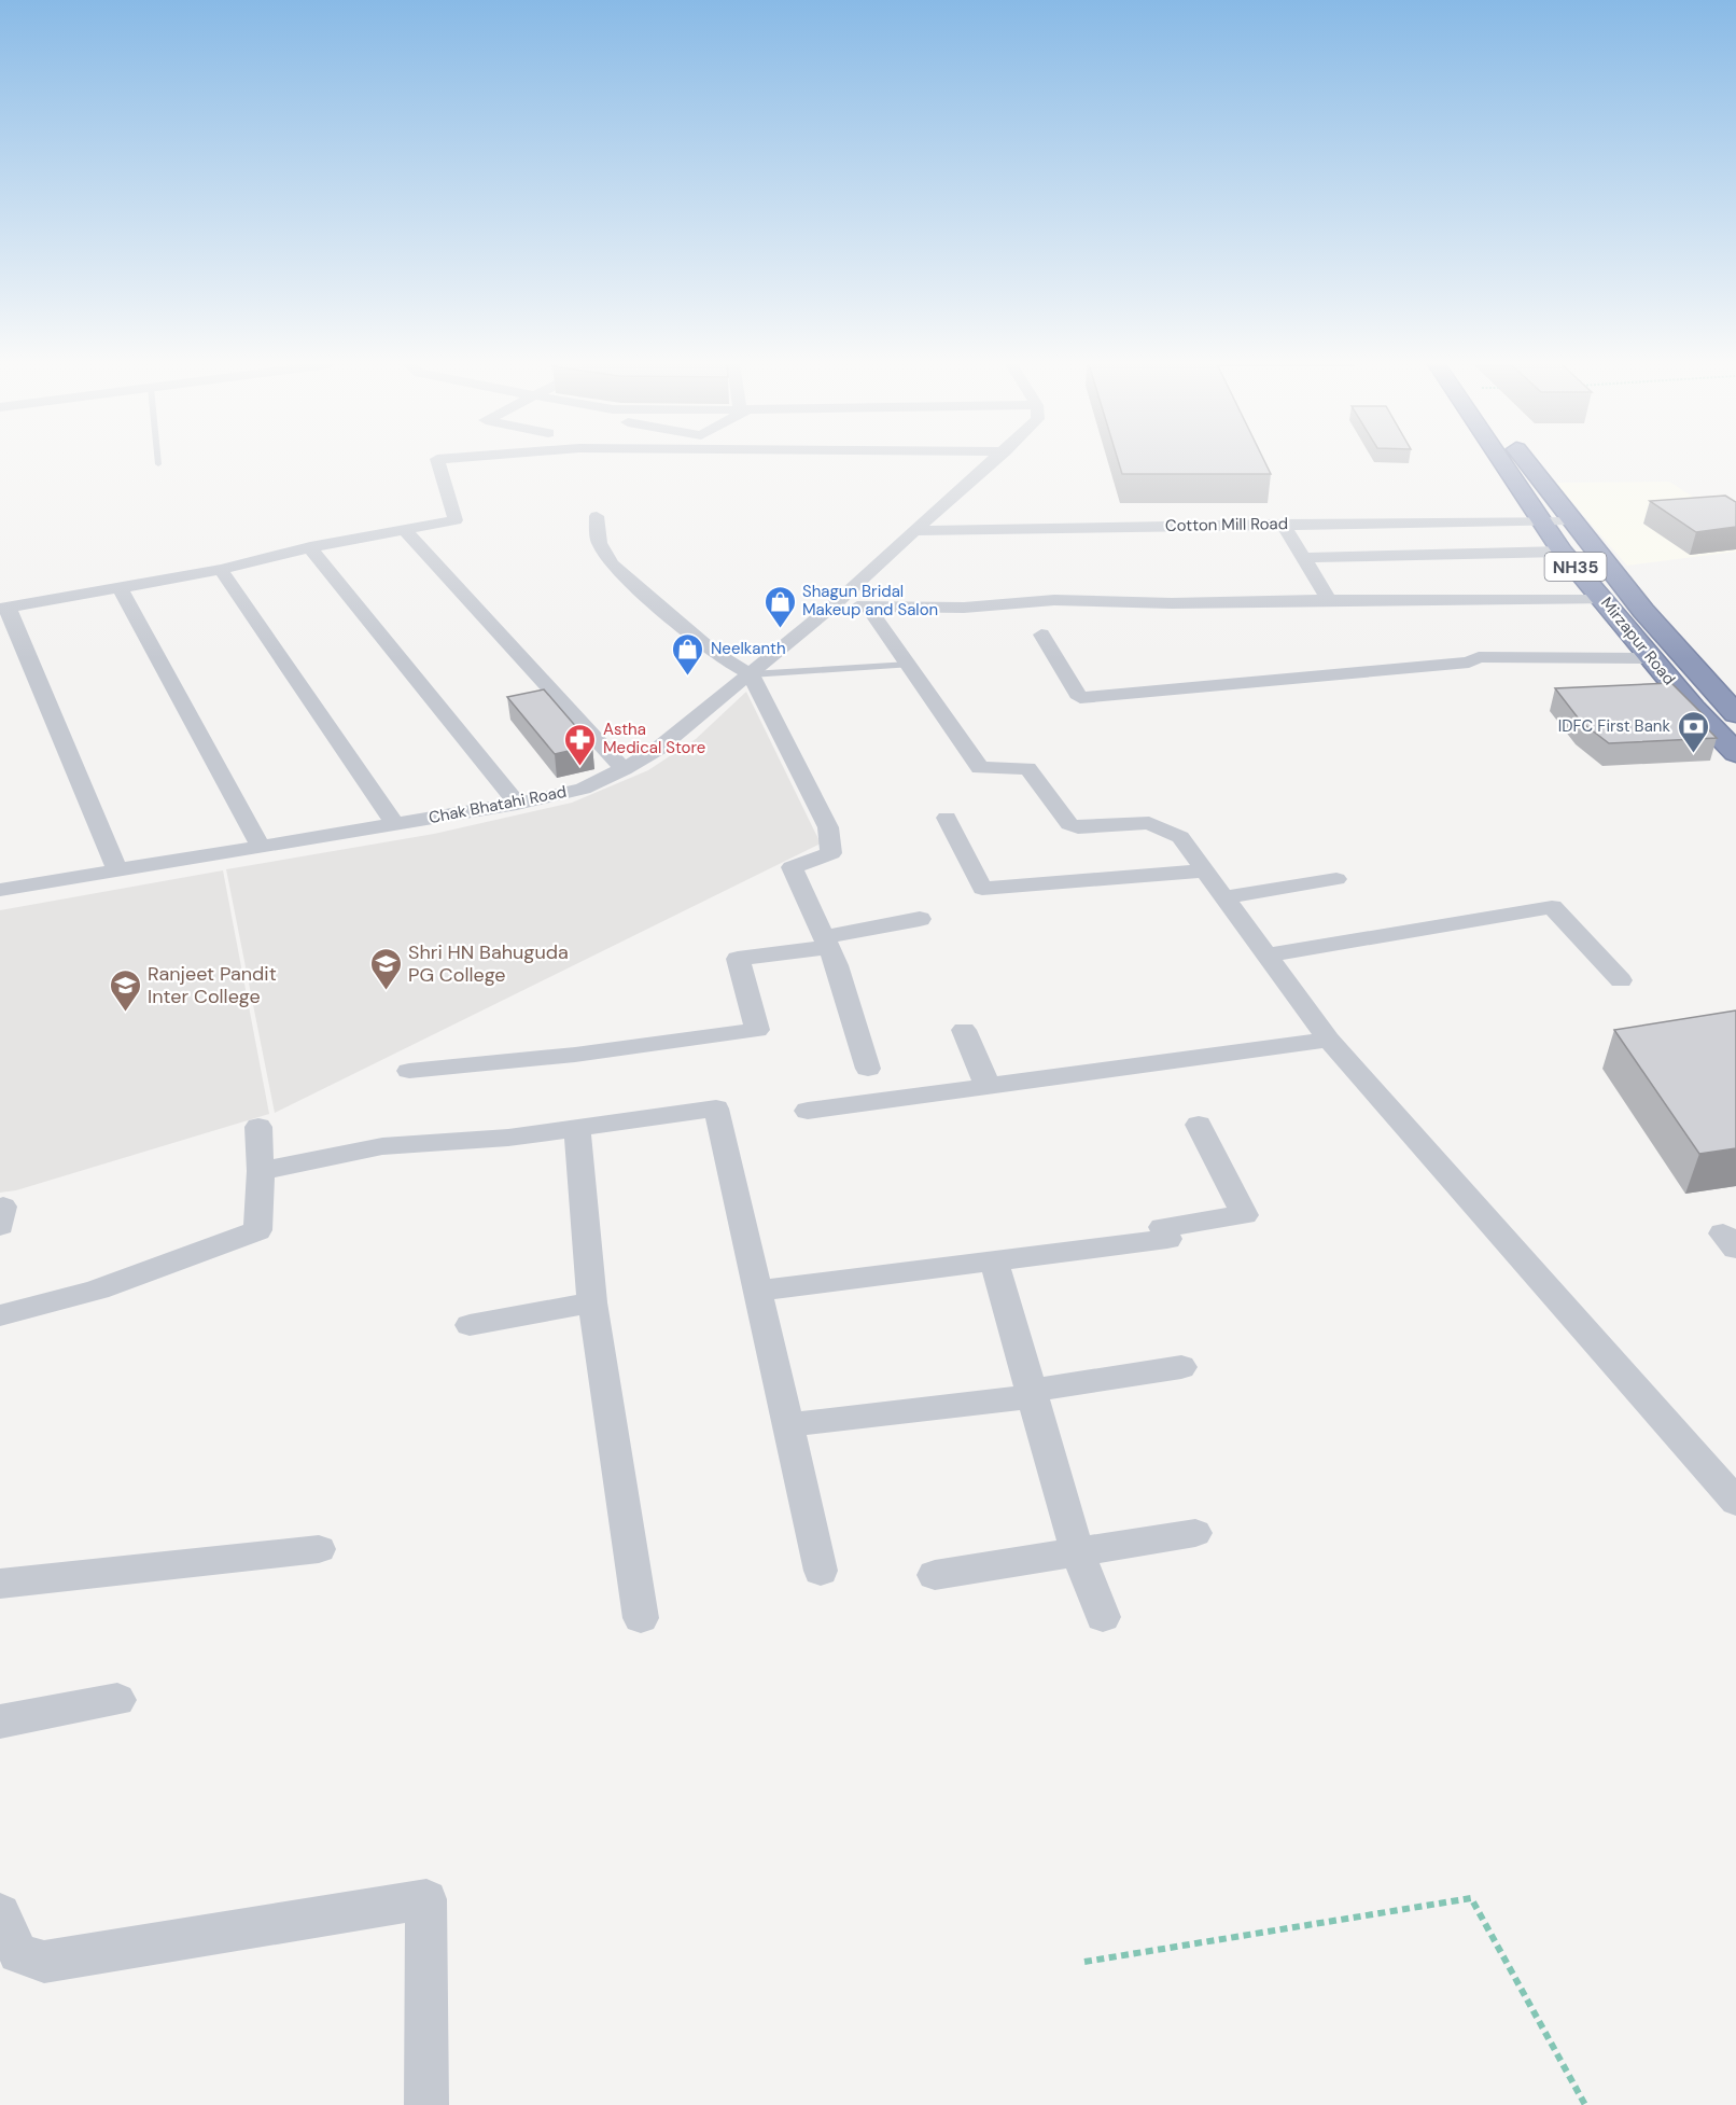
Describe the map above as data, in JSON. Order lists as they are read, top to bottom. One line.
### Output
{"streets":{"highway":["NH35","Mirzapur Road"],"street":["Cotton Mill Road","Chak Bhatahi Road"]},"crossings":[["Cotton Mill Road","Mirzapur Road"],["Cotton Mill Road","Chak Bhatahi Road"]],"places":{"shop":["Shagun Bridal Makeup and Salon","Neelkanth"],"bank":["IDFC First Bank"],"pharmacy":["Astha Medical Store"],"school or university":["Shri HN Bahuguda PG College","Ranjeet Pandit Inter College"]}}
